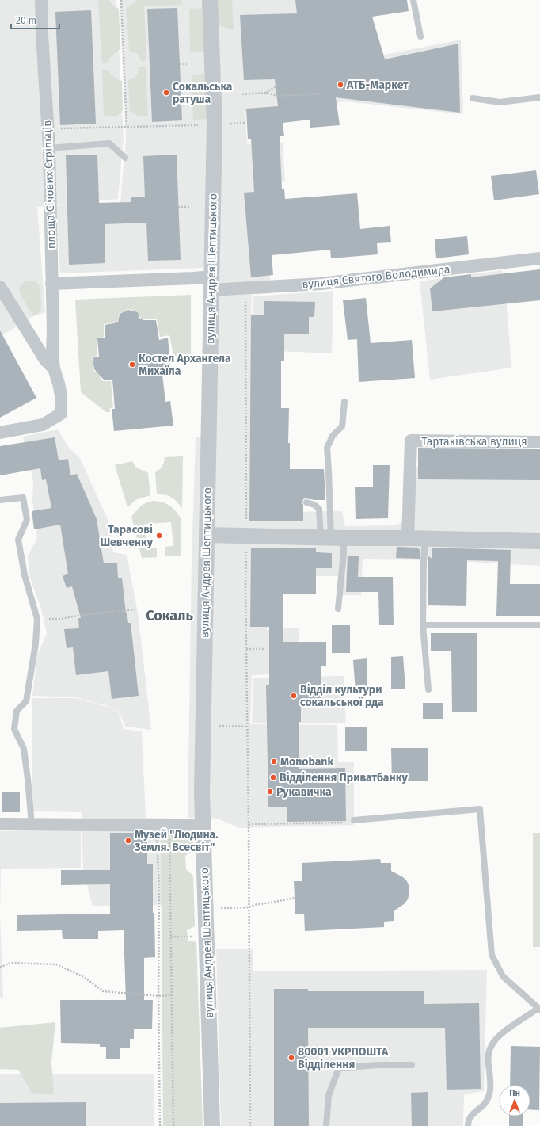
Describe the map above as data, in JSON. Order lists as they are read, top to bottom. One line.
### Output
{"streets":{"street":["площа Січових Стрільців","вулиця Андрея Шептицького","вулиця Святого Володимира","Тартаківська вулиця"]},"crossings":[["площа Січових Стрільців","вулиця Святого Володимира"],["вулиця Андрея Шептицького","вулиця Святого Володимира"]],"districts":["Сокаль"],"places":["АТБ-Маркет","Сокальська ратуша","Костел Архангела Михаїла","Тарасові Шевченку","Відділ культури сокальської рда","Monobank","Відділення Приватбанку","Рукавичка","Музей \"Людина. Земля. Всесвіт\"","80001 УКРПОШТА Відділення"],"scale_bar":"20 m","north":"top"}
